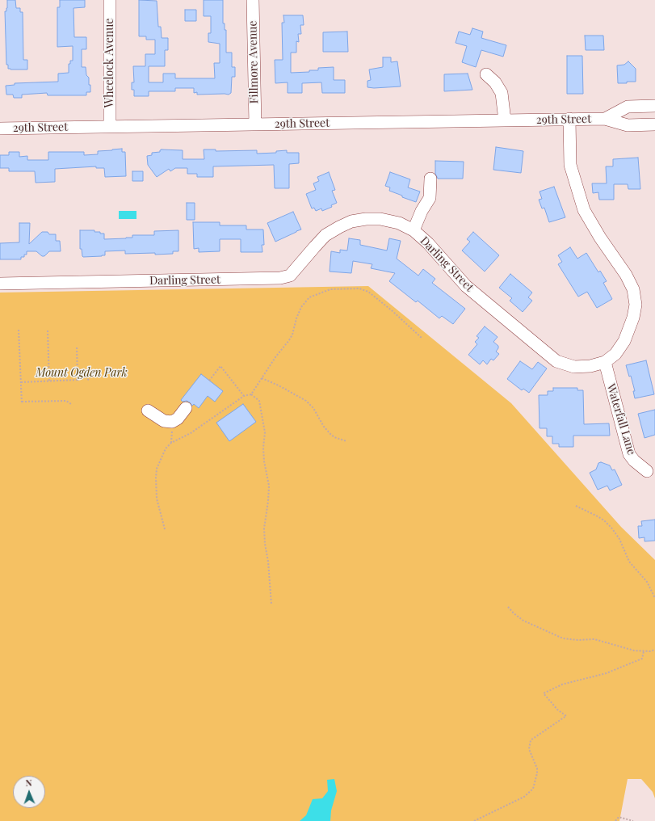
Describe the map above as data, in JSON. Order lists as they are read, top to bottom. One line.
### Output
{"streets":{"street":["Fillmore Avenue","Wheelock Avenue","29th Street","Darling Street","Waterfall Lane"]},"crossings":[["Fillmore Avenue","29th Street"],["Wheelock Avenue","29th Street"],["29th Street","Darling Street"],["Darling Street","Waterfall Lane"]],"parks":["Mount Ogden Park"],"north":"top"}
